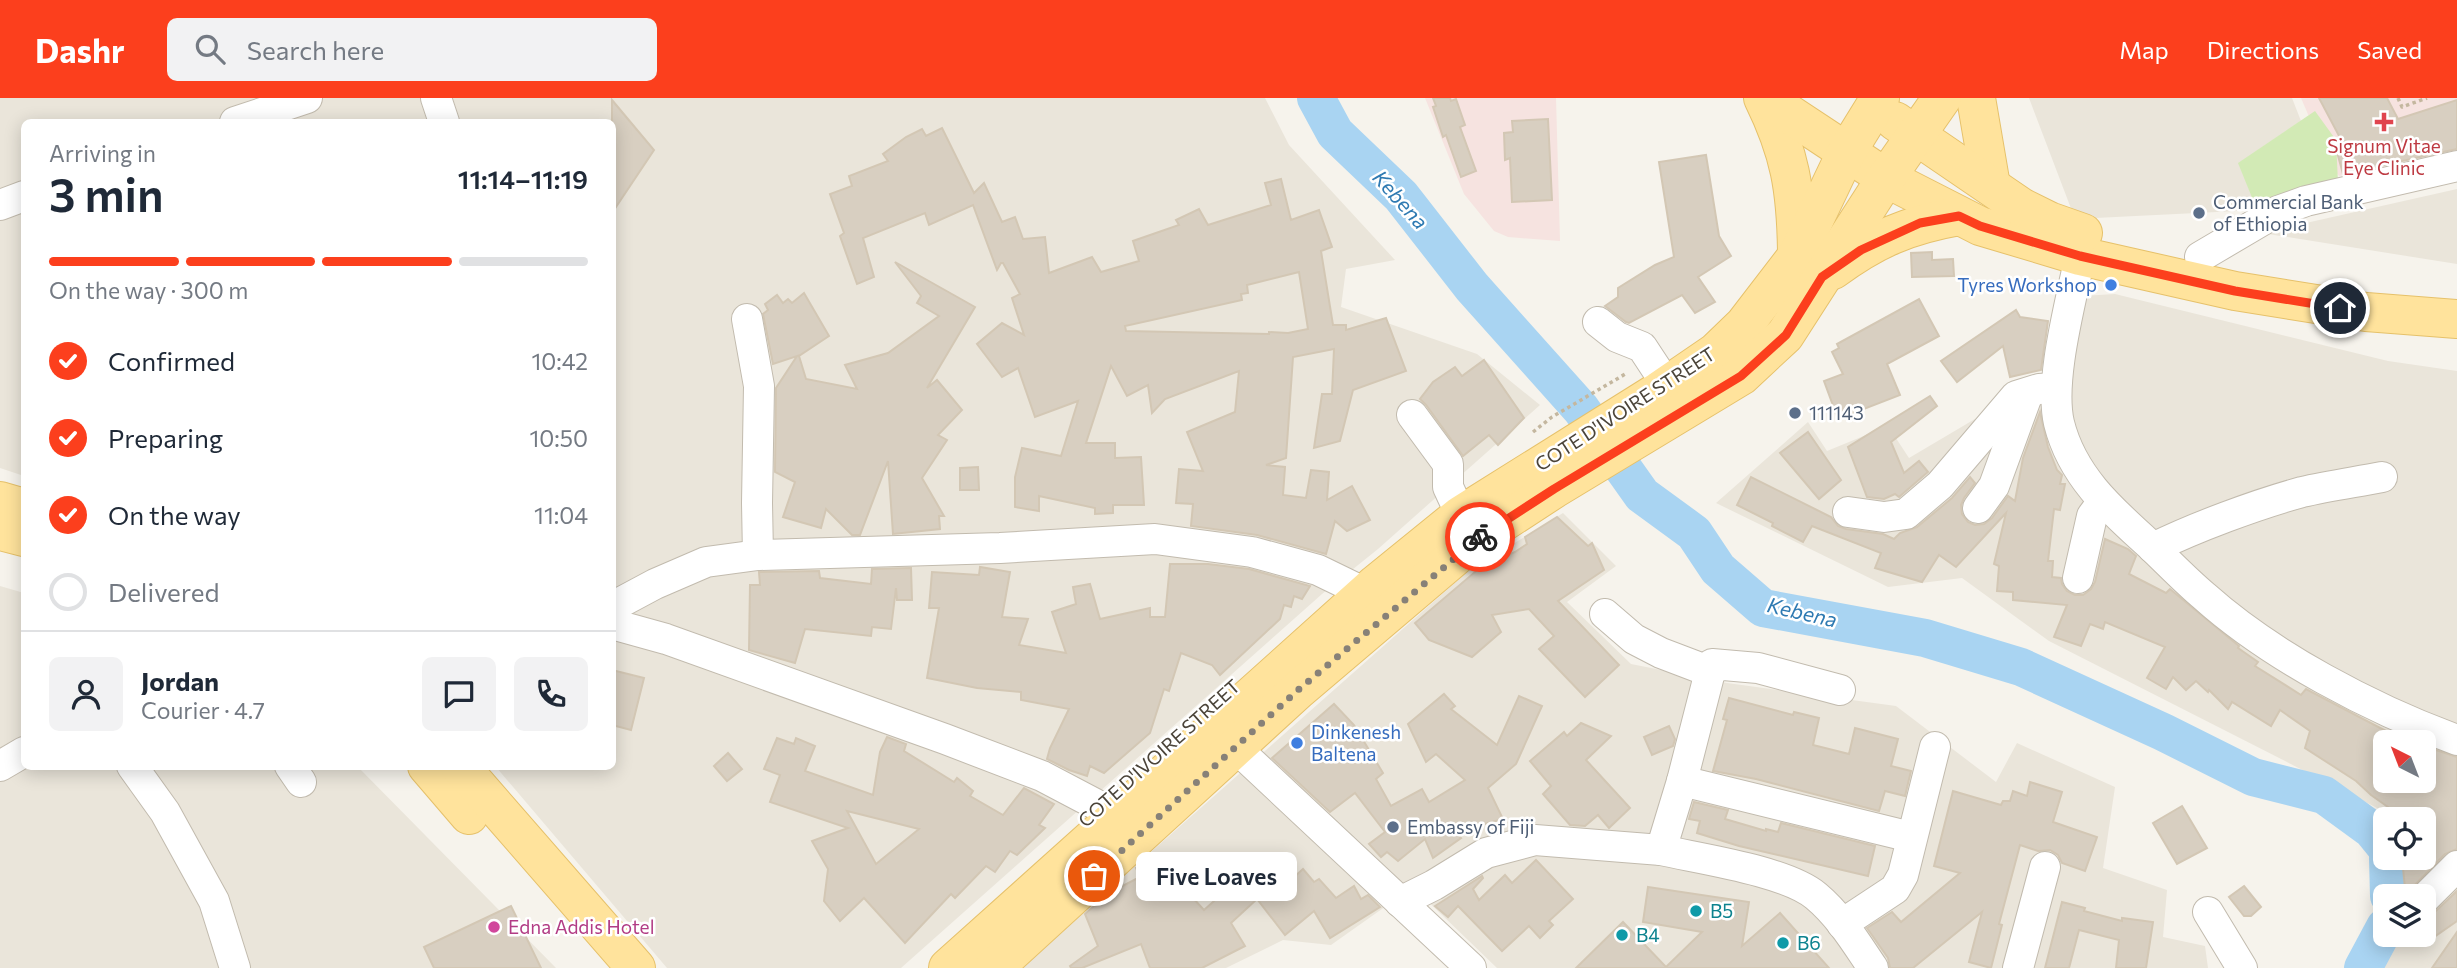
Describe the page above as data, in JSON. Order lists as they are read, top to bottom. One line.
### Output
{"streets":{"main road":["COTE D'IVOIRE STREET"]},"water":["Kebena"],"places":{"health":["Signum Vitae Eye Clinic"],"other":["Commercial Bank of Ethiopia","Tyres Workshop","111143","Dinkenesh Baltena","Embassy of Fiji","Five Loaves","B5","Edna Addis Hotel","B4","B6"]},"north":"top left","page":{"header":"Dashr","search":"Search here","nav":["Map","Directions","Saved"],"heading":["3 min","Arriving in","11:14–11:19"],"panel":["Jordan","Courier · 4.7"],"bar":"On the way · 300 m","list":[["Confirmed","10:42"],["Preparing","10:50"],["On the way","11:04"],"Delivered"],"bubble":"Five Loaves"}}
